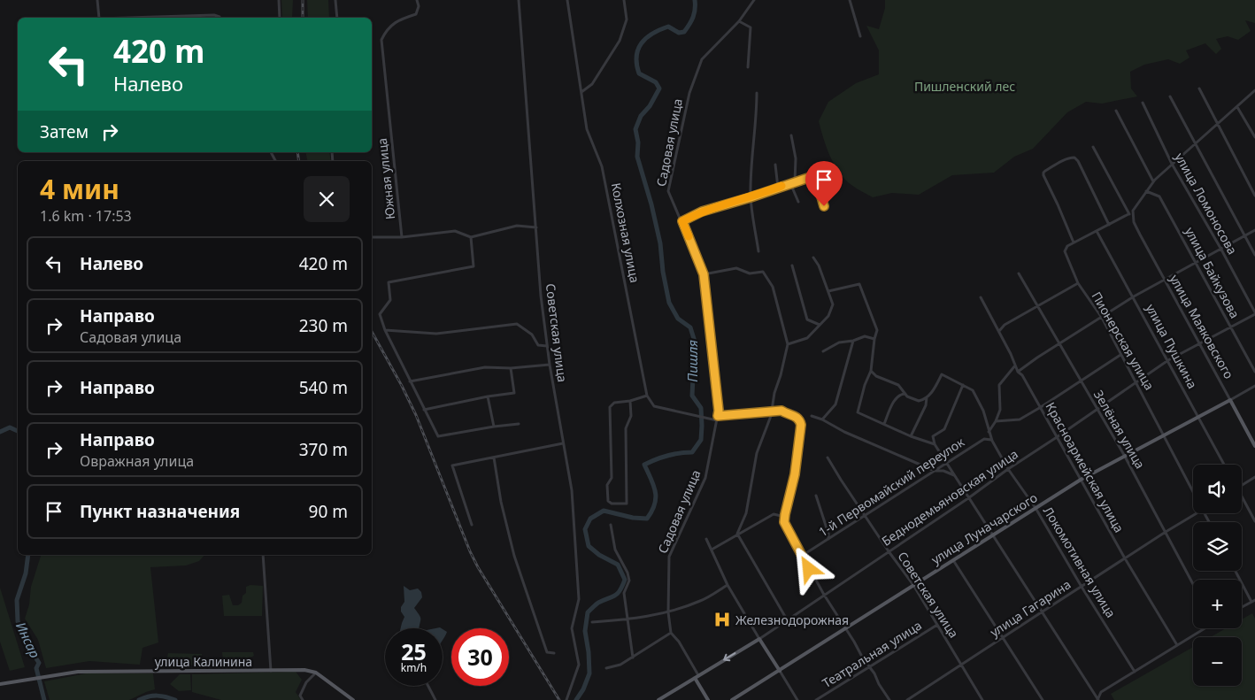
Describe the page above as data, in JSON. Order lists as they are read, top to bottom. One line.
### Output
{"streets":{"main road":["улица Маяковского","Беднодемьяновская улица","улица Луначарского","улица Калинина"],"street":["Садовая улица","Южная улица","улица Ломоносова","Колхозная улица","улица Байкузова","Советская улица","Пионерская улица","улица Пушкина","Зелёная улица","Красноармейская улица","1-й Первомайский переулок","Локомотивная улица","улица Гагарина","Театральная улица"]},"crossings":[["улица Ломоносова","Беднодемьяновская улица"],["улица Байкузова","Беднодемьяновская улица"],["улица Маяковского","Беднодемьяновская улица"],["улица Маяковского","улица Луначарского"],["Советская улица","1-й Первомайский переулок"],["Советская улица","Беднодемьяновская улица"],["Советская улица","улица Луначарского"],["Советская улица","улица Гагарина"],["Советская улица","Театральная улица"],["Пионерская улица","Беднодемьяновская улица"],["Пионерская улица","улица Луначарского"],["улица Пушкина","Беднодемьяновская улица"],["улица Пушкина","улица Луначарского"],["Зелёная улица","Беднодемьяновская улица"],["Зелёная улица","улица Луначарского"],["Зелёная улица","улица Гагарина"],["Красноармейская улица","Беднодемьяновская улица"],["Красноармейская улица","улица Луначарского"],["Красноармейская улица","улица Гагарина"],["1-й Первомайский переулок","Локомотивная улица"],["Беднодемьяновская улица","Локомотивная улица"],["улица Луначарского","Локомотивная улица"],["Локомотивная улица","улица Гагарина"]],"water":["Пишля","Инсар"],"parks":["Пишленский лес"],"places":{"hospital":["Железнодорожная"]},"page":{"turn":["420 m","Налево"],"then":"Затем","heading":["4 мин","1.6 km · 17:53"],"list":[{"name":"Налево","value":"420 m"},{"name":"Направо","note":"Садовая улица","value":"230 m"},{"name":"Направо","value":"540 m"},{"name":"Направо","note":"Овражная улица","value":"370 m"},{"name":"Пункт назначения","value":"90 m"}],"map_buttons":["+","−"],"speed":"25 km/h","limit":"30"}}
